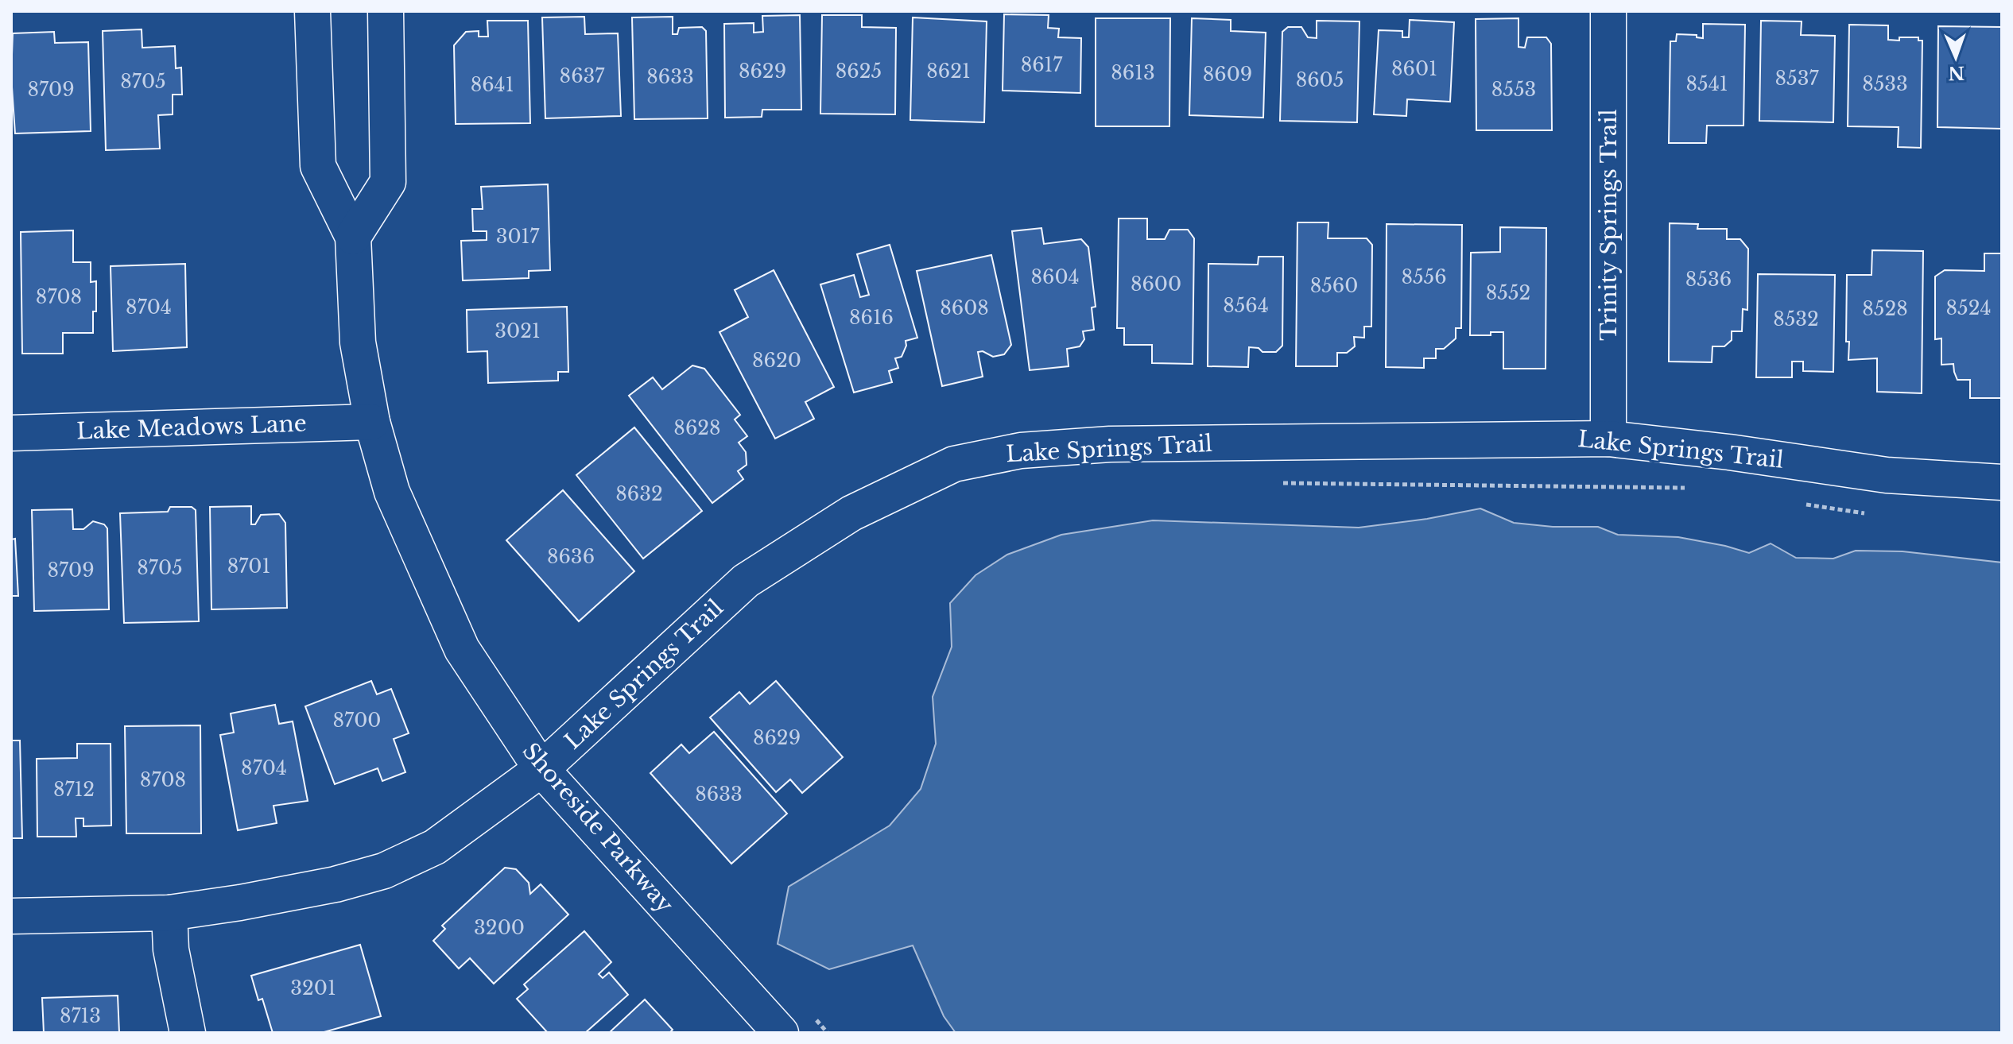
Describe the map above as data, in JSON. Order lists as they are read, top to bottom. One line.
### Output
{"streets":{"street":["Trinity Springs Trail","Lake Meadows Lane","Lake Springs Trail","Shoreside Parkway"]},"crossings":[["Trinity Springs Trail","Lake Springs Trail"],["Lake Meadows Lane","Shoreside Parkway"],["Lake Springs Trail","Shoreside Parkway"]],"house_numbers":["8617","8601","8629","8625","8621","8613","8609","8637","8633","8537","8605","8705","8541","8533","8641","8709","8553","3017","8604","8556","8536","8600","8560","8552","8708","8564","8704","8608","8524","8528","8616","8532","3021","8620","8628","8632","8636","8701","8705","8709","8700","8629","8704","8708","8712","8633","3200","3201","8713"],"north":"bottom"}
